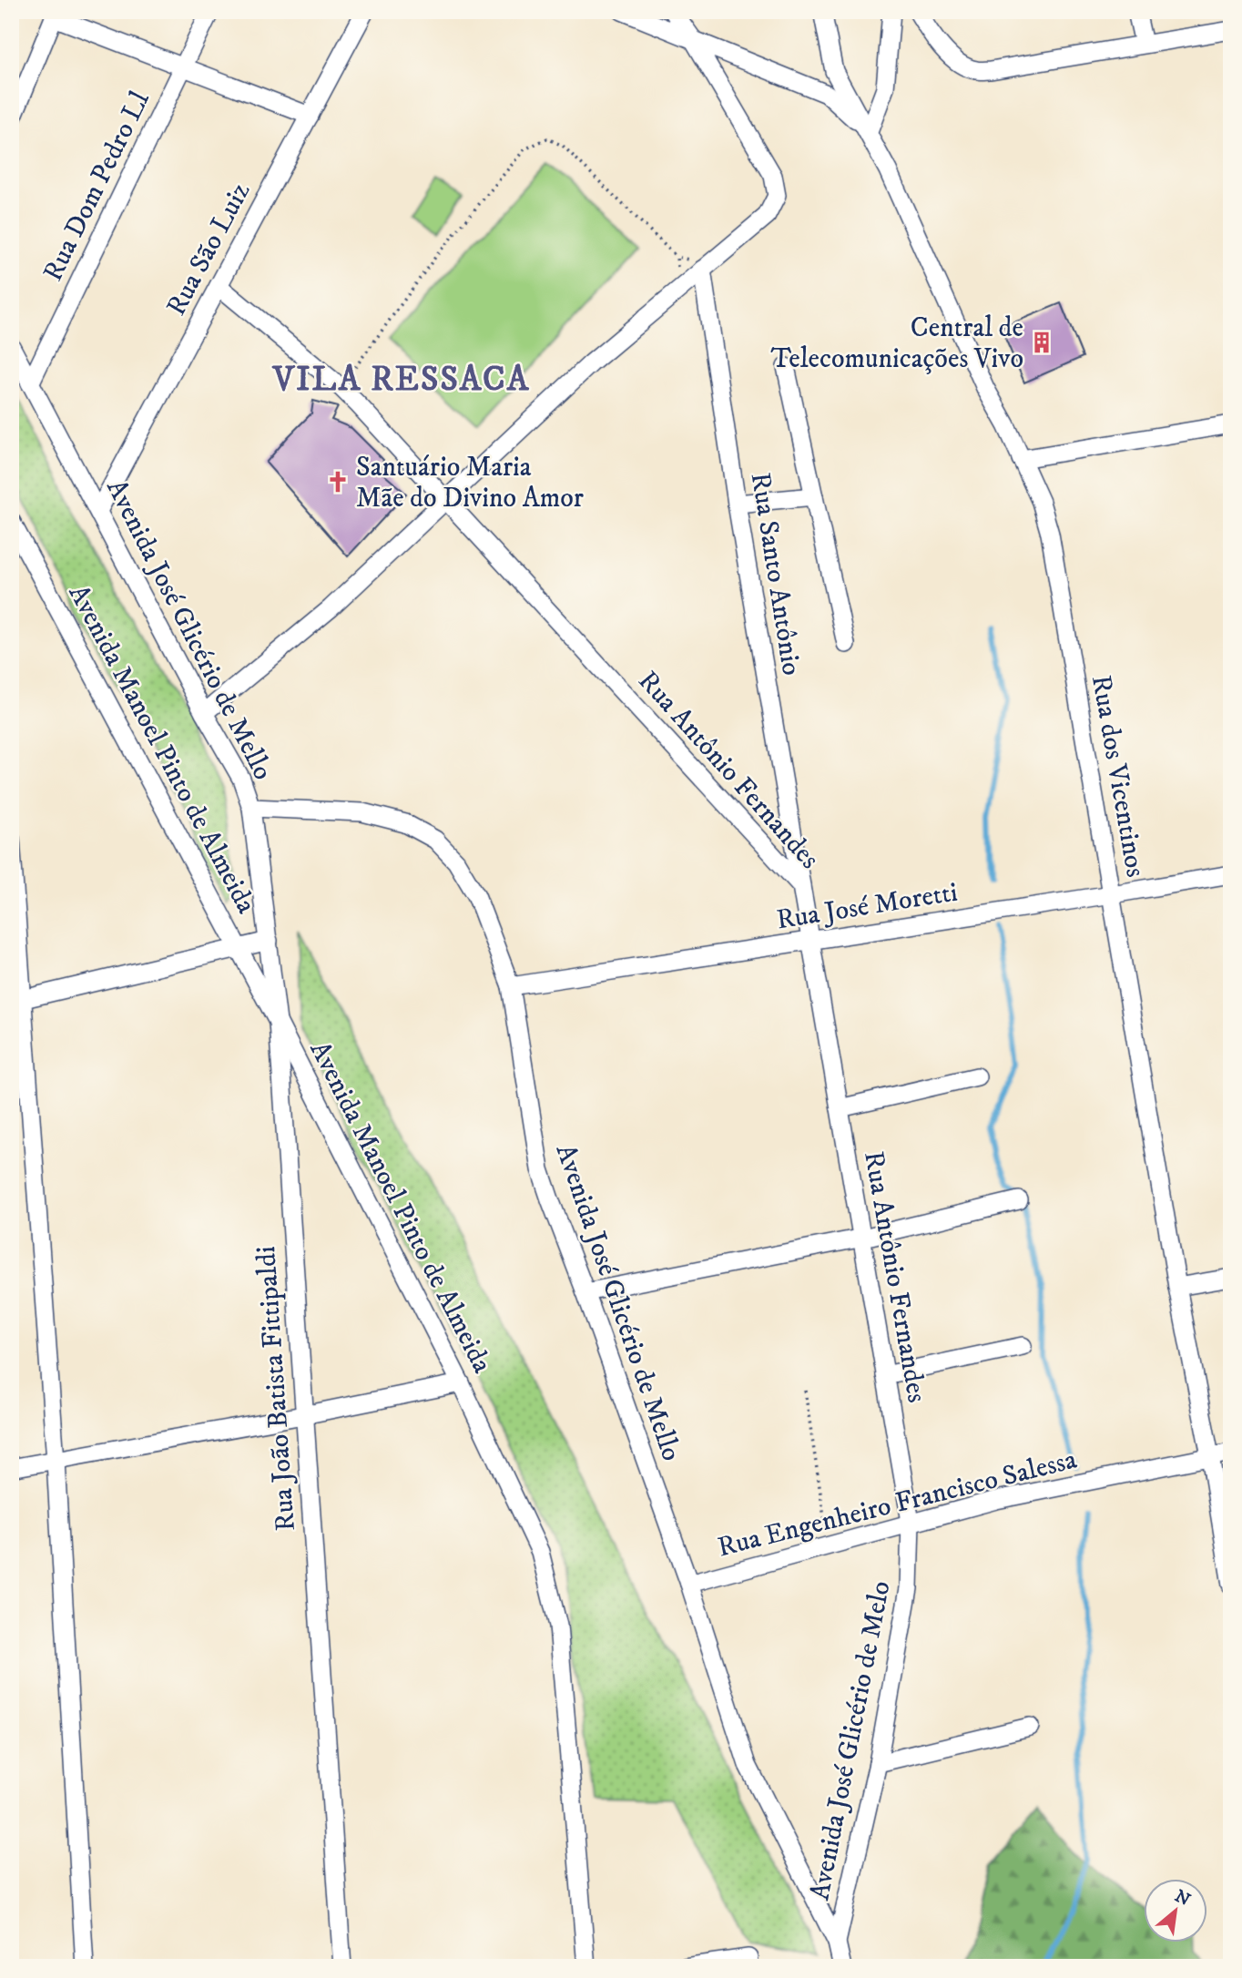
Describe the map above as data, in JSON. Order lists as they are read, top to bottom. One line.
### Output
{"streets":{"street":["Rua Dom Pedro Ll","Rua São Luiz","Rua Santo Antônio","Avenida José Glicério de Mello","Avenida Manoel Pinto de Almeida","Rua Antônio Fernandes","Rua dos Vicentinos","Rua José Moretti","Rua João Batista Fittipaldi","Rua Engenheiro Francisco Salessa","Avenida José Glicério de Melo"]},"crossings":[["Rua Dom Pedro Ll","Avenida José Glicério de Mello"],["Rua São Luiz","Avenida José Glicério de Mello"],["Rua São Luiz","Rua Antônio Fernandes"],["Rua Santo Antônio","Rua Antônio Fernandes"],["Avenida José Glicério de Mello","Rua José Moretti"],["Avenida José Glicério de Mello","Rua João Batista Fittipaldi"],["Avenida José Glicério de Mello","Rua Engenheiro Francisco Salessa"],["Avenida José Glicério de Mello","Avenida José Glicério de Melo"],["Avenida Manoel Pinto de Almeida","Rua João Batista Fittipaldi"],["Rua Antônio Fernandes","Rua José Moretti"],["Rua Antônio Fernandes","Rua Engenheiro Francisco Salessa"],["Rua Antônio Fernandes","Avenida José Glicério de Melo"],["Rua dos Vicentinos","Rua José Moretti"],["Rua dos Vicentinos","Rua Engenheiro Francisco Salessa"],["Rua Engenheiro Francisco Salessa","Avenida José Glicério de Melo"]],"districts":["VILA RESSACA"],"places":{"building":["Central de Telecomunicações Vivo"],"church":["Santuário Maria Mãe do Divino Amor"]},"north":"top right"}
